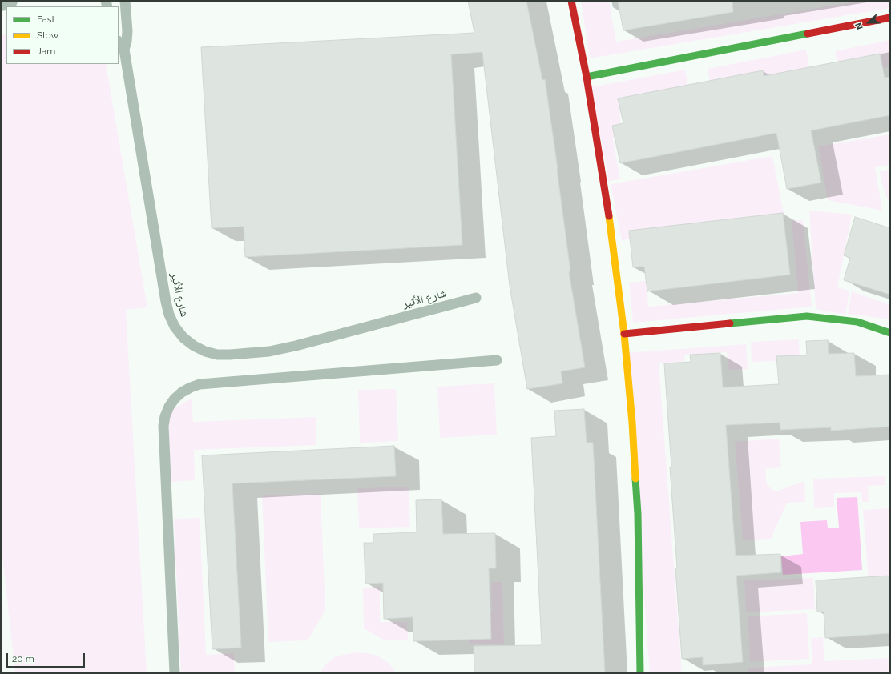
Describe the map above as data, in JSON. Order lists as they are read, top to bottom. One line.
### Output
{"streets":{"lane":["شارع الأثير"]},"legend":["Fast","Slow","Jam"],"scale_bar":"20 m","north":"left"}
